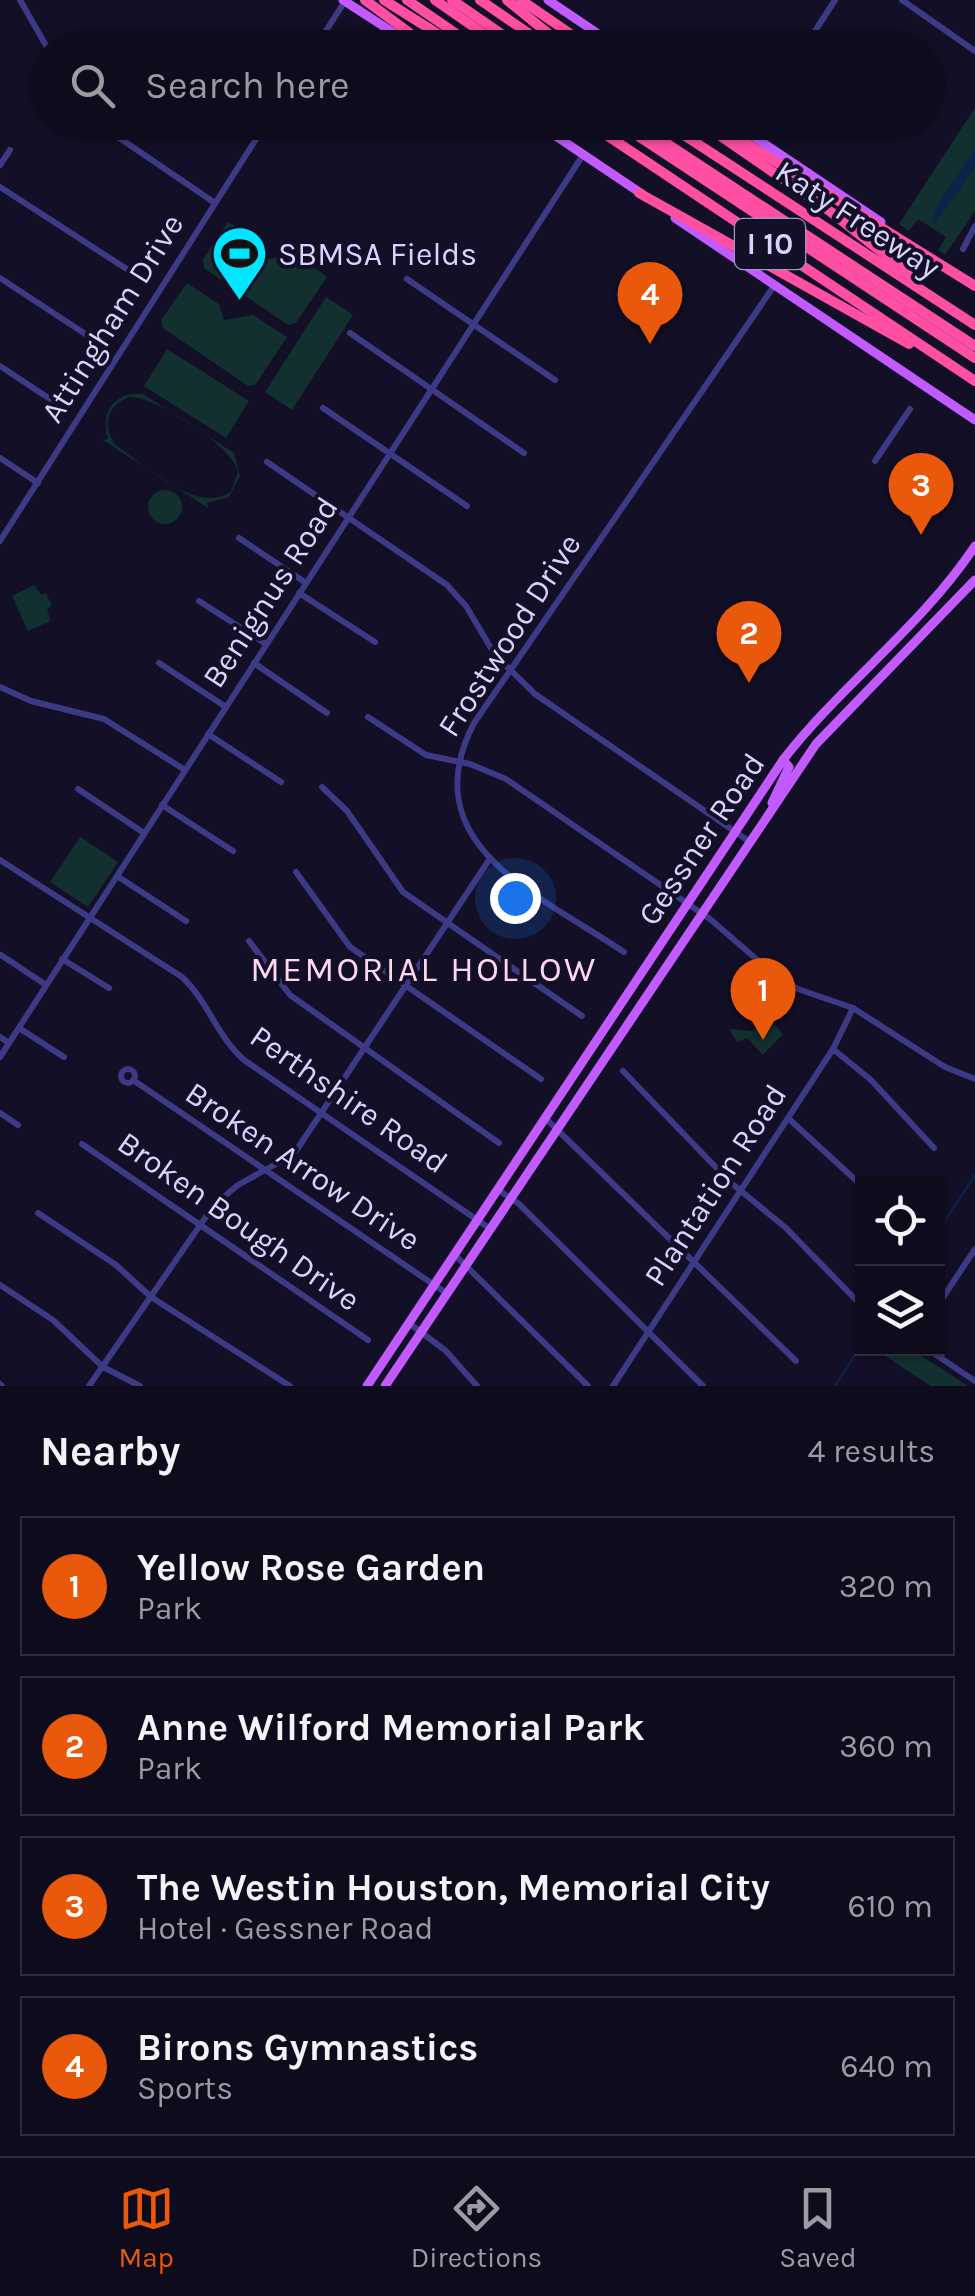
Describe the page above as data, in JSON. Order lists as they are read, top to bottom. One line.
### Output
{"streets":{"highway":["Katy Freeway","I 10"],"main road":["Gessner Road"],"street":["Attingham Drive","Benignus Road","Frostwood Drive","Perthshire Road","Broken Arrow Drive","Plantation Road","Broken Bough Drive"]},"crossings":[["Benignus Road","Perthshire Road"],["Gessner Road","Perthshire Road"],["Gessner Road","Broken Arrow Drive"]],"districts":["MEMORIAL HOLLOW"],"places":{"sports":["SBMSA Fields"]},"page":{"search":"Search here","pins":["4","3","2","1"],"heading":["Nearby","4 results"],"list":[{"mark":"1","name":"Yellow Rose Garden","note":"Park","value":"320 m"},{"mark":"2","name":"Anne Wilford Memorial Park","note":"Park","value":"360 m"},{"mark":"3","name":"The Westin Houston, Memorial City","note":"Hotel · Gessner Road","value":"610 m"},{"mark":"4","name":"Birons Gymnastics","note":"Sports","value":"640 m"}],"nav":["Map","Directions","Saved"]}}
